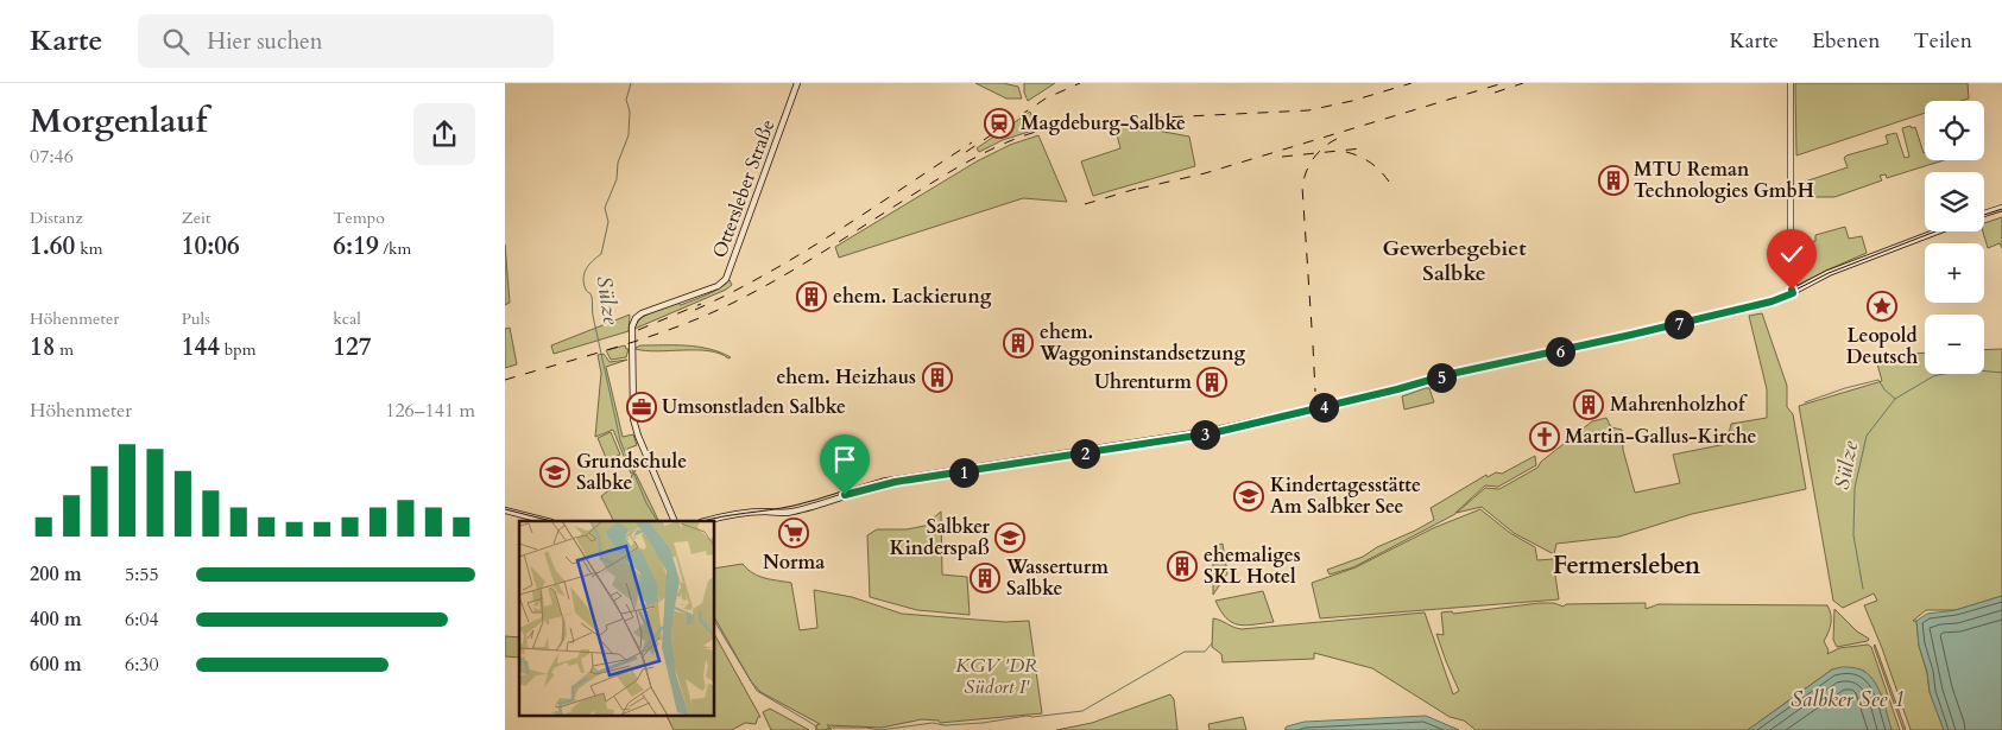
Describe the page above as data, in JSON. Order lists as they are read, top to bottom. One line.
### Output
{"streets":{"main road":["Ottersleber Straße"]},"districts":["Gewerbegebiet Salbke","Fermersleben"],"water":["Sülze","Salbker See 1"],"parks":["KGV 'DR Südort I'"],"places":{"station":["Magdeburg-Salbke"],"building":["MTU Reman Technologies GmbH","ehem. Lackierung","ehem. Waggoninstandsetzung","ehem. Heizhaus","Uhrenturm","Mahrenholzhof","ehemaliges SKL Hotel","Wasserturm Salbke"],"place":["Leopold Deutsch"],"office":["Umsonstladen Salbke"],"church":["Martin-Gallus-Kirche"],"school or university":["Grundschule Salbke","Kindertagesstätte Am Salbker See","Salbker Kinderspaß"],"supermarket":["Norma"]},"page":{"header":"Karte","search":"Hier suchen","nav":["Karte","Ebenen","Teilen"],"heading":["Morgenlauf","07:46"],"map_buttons":["+","−"],"stats":[["Distanz","1.60 km"],["Zeit","10:06"],["Tempo","6:19 /km"],["Höhenmeter","18 m"],["Puls","144 bpm"],["kcal","127"]],"pins":["7","6","5","4","3","2","1"],"chart":["Höhenmeter","126–141 m"],"list":[{"name":"200 m","note":"5:55"},{"name":"400 m","note":"6:04"},{"name":"600 m","note":"6:30"}]}}
